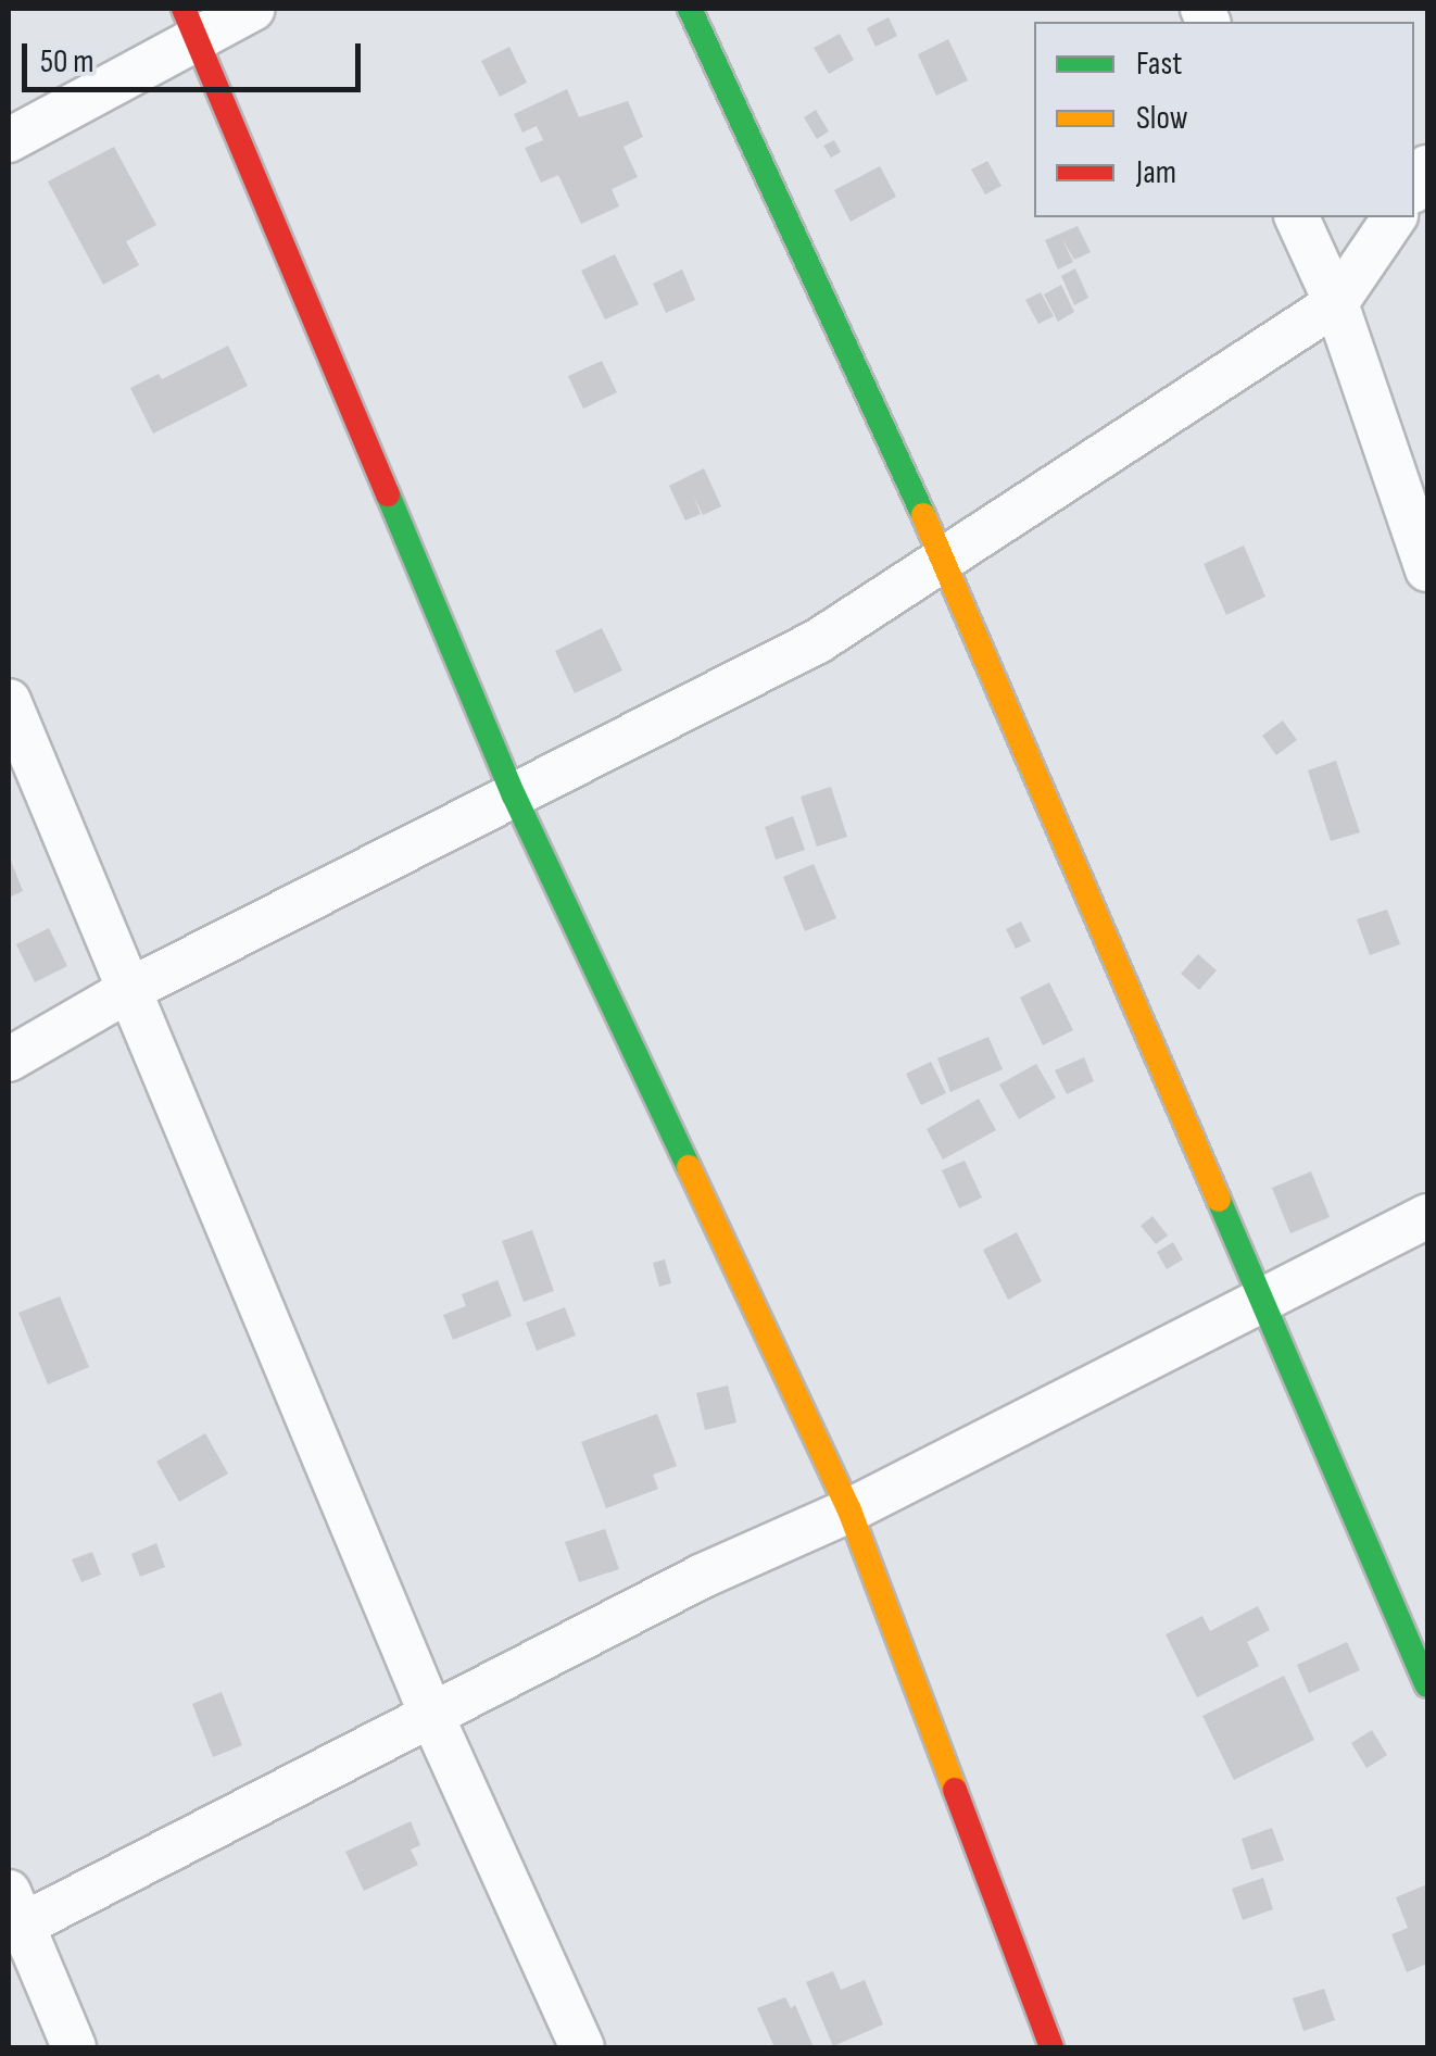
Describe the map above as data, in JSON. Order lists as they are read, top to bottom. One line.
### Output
{"legend":["Fast","Slow","Jam"],"scale_bar":"50 m"}
